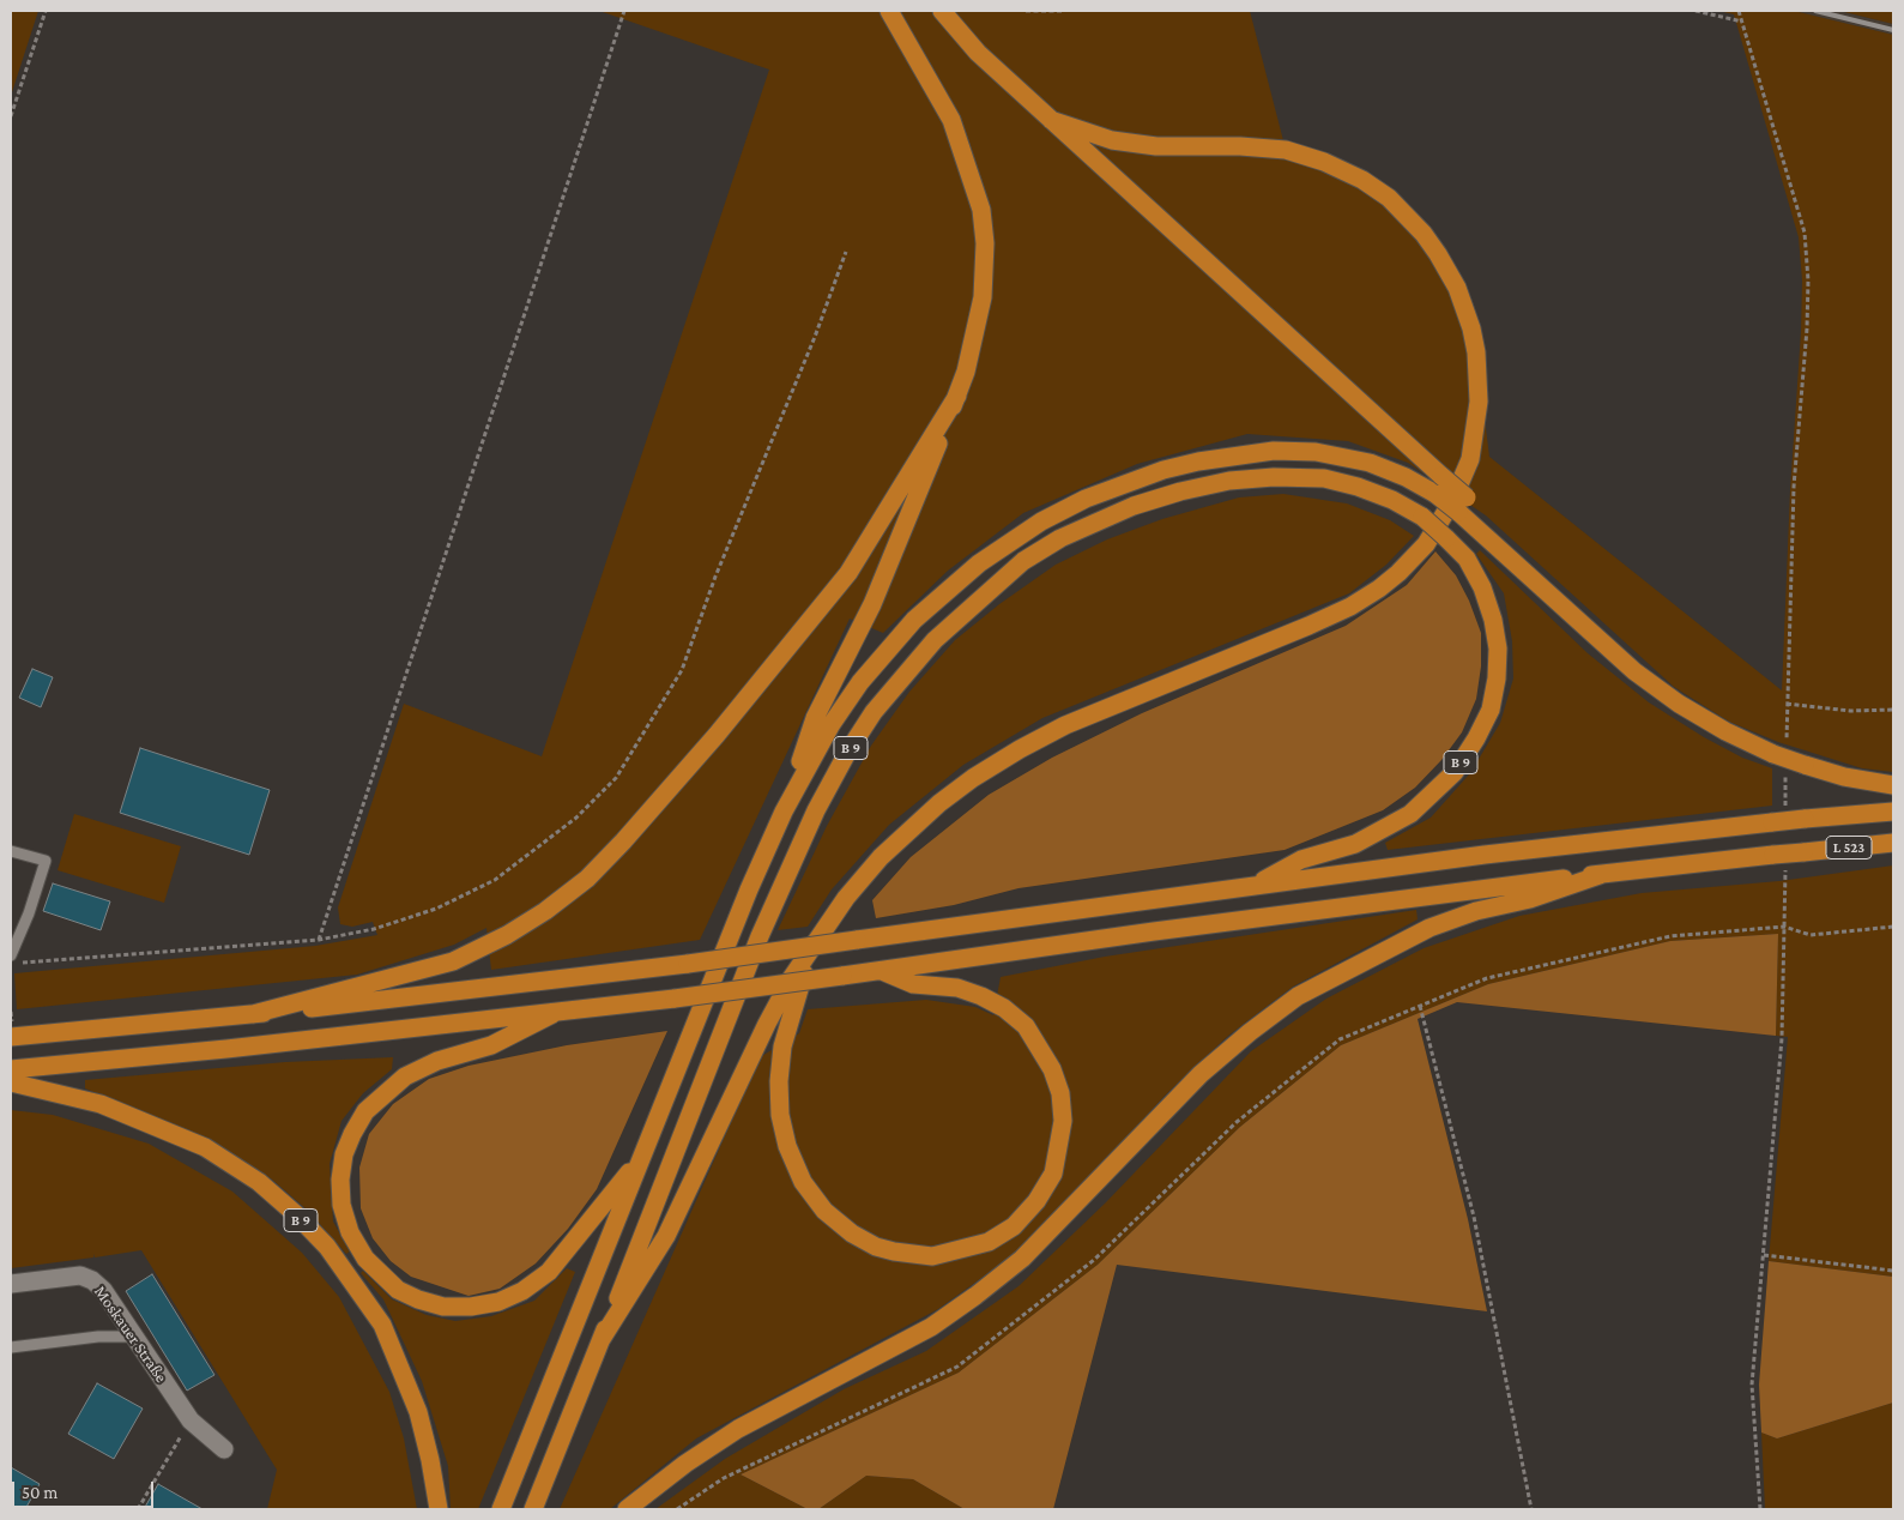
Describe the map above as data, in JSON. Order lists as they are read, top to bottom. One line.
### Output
{"streets":{"highway":["B 9","L 523"],"street":["Moskauer Straße"]},"scale_bar":"50 m"}
